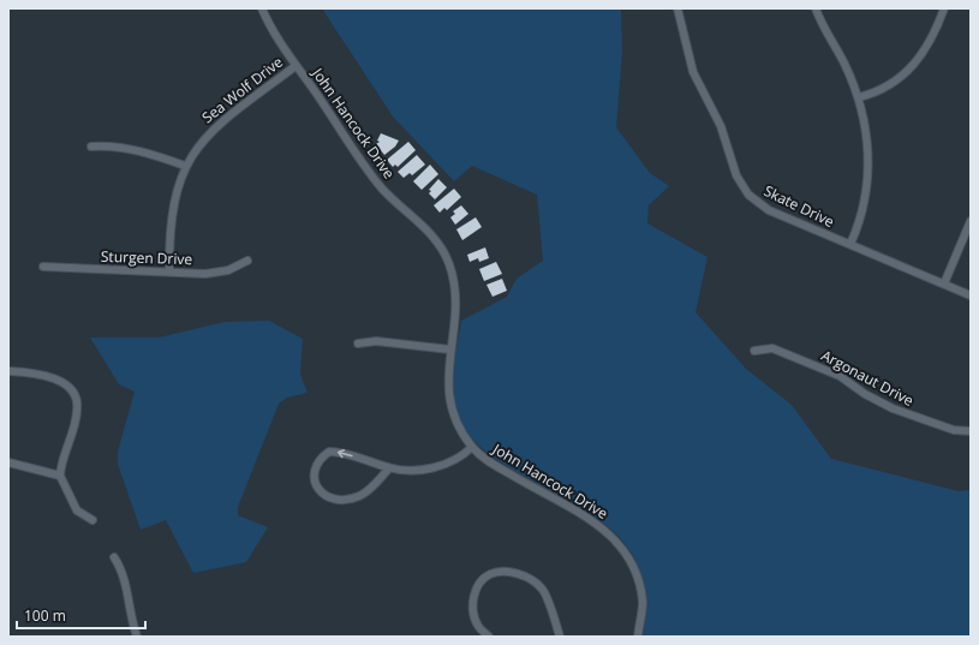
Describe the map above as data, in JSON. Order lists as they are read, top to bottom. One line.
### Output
{"streets":{"street":["Sea Wolf Drive","John Hancock Drive","Skate Drive","Sturgen Drive","Argonaut Drive"]},"crossings":[["Sea Wolf Drive","John Hancock Drive"],["Sea Wolf Drive","Sturgen Drive"]],"scale_bar":"100 m"}
